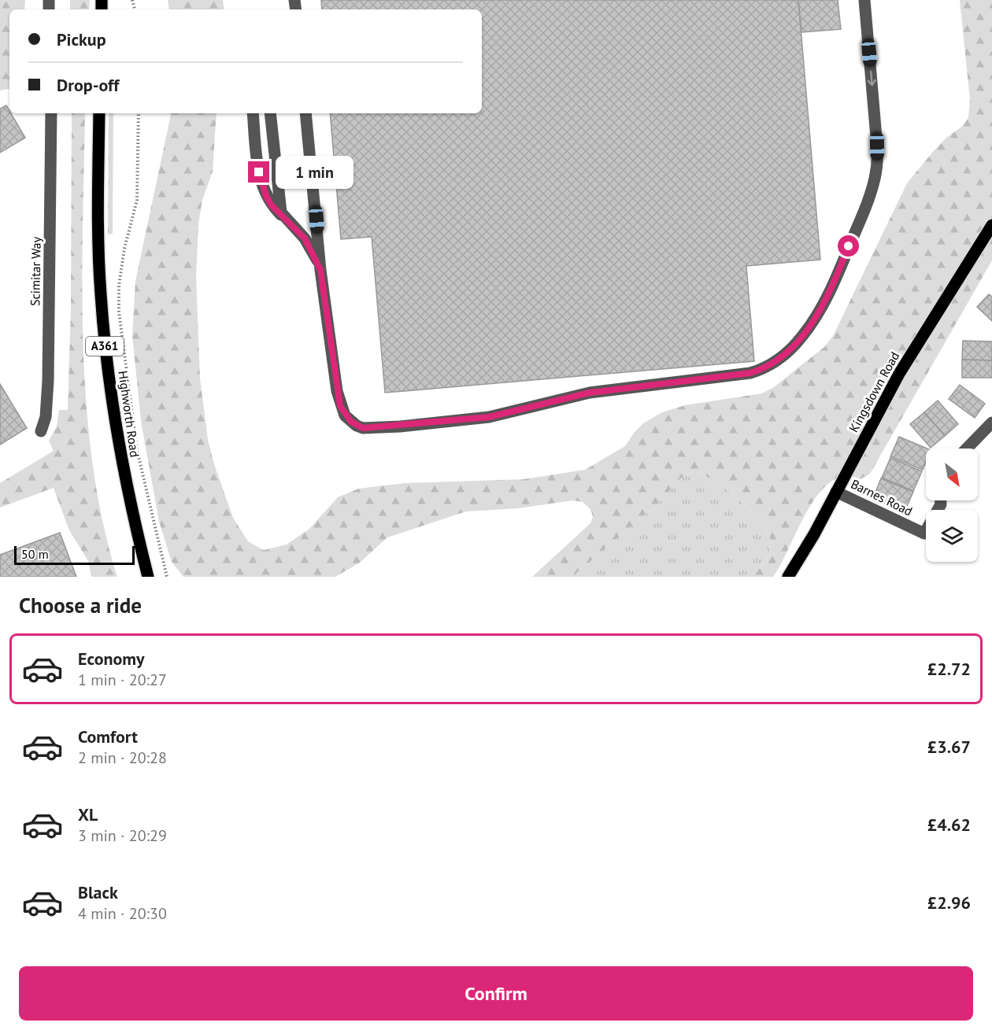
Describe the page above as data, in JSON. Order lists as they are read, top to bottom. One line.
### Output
{"streets":{"main road":["A361","Kingsdown Road","Highworth Road"],"street":["Scimitar Way","Barnes Road"]},"crossings":[["Kingsdown Road","Barnes Road"]],"scale_bar":"50 m","north":"bottom right","page":{"banner":["Pickup","Drop-off"],"bubble":"1 min","scale":"50 m","heading":"Choose a ride","list":[{"name":"Economy","note":"1 min · 20:27","value":"£2.72"},{"name":"Comfort","note":"2 min · 20:28","value":"£3.67"},{"name":"XL","note":"3 min · 20:29","value":"£4.62"},{"name":"Black","note":"4 min · 20:30","value":"£2.96"}],"buttons":"Confirm"}}
